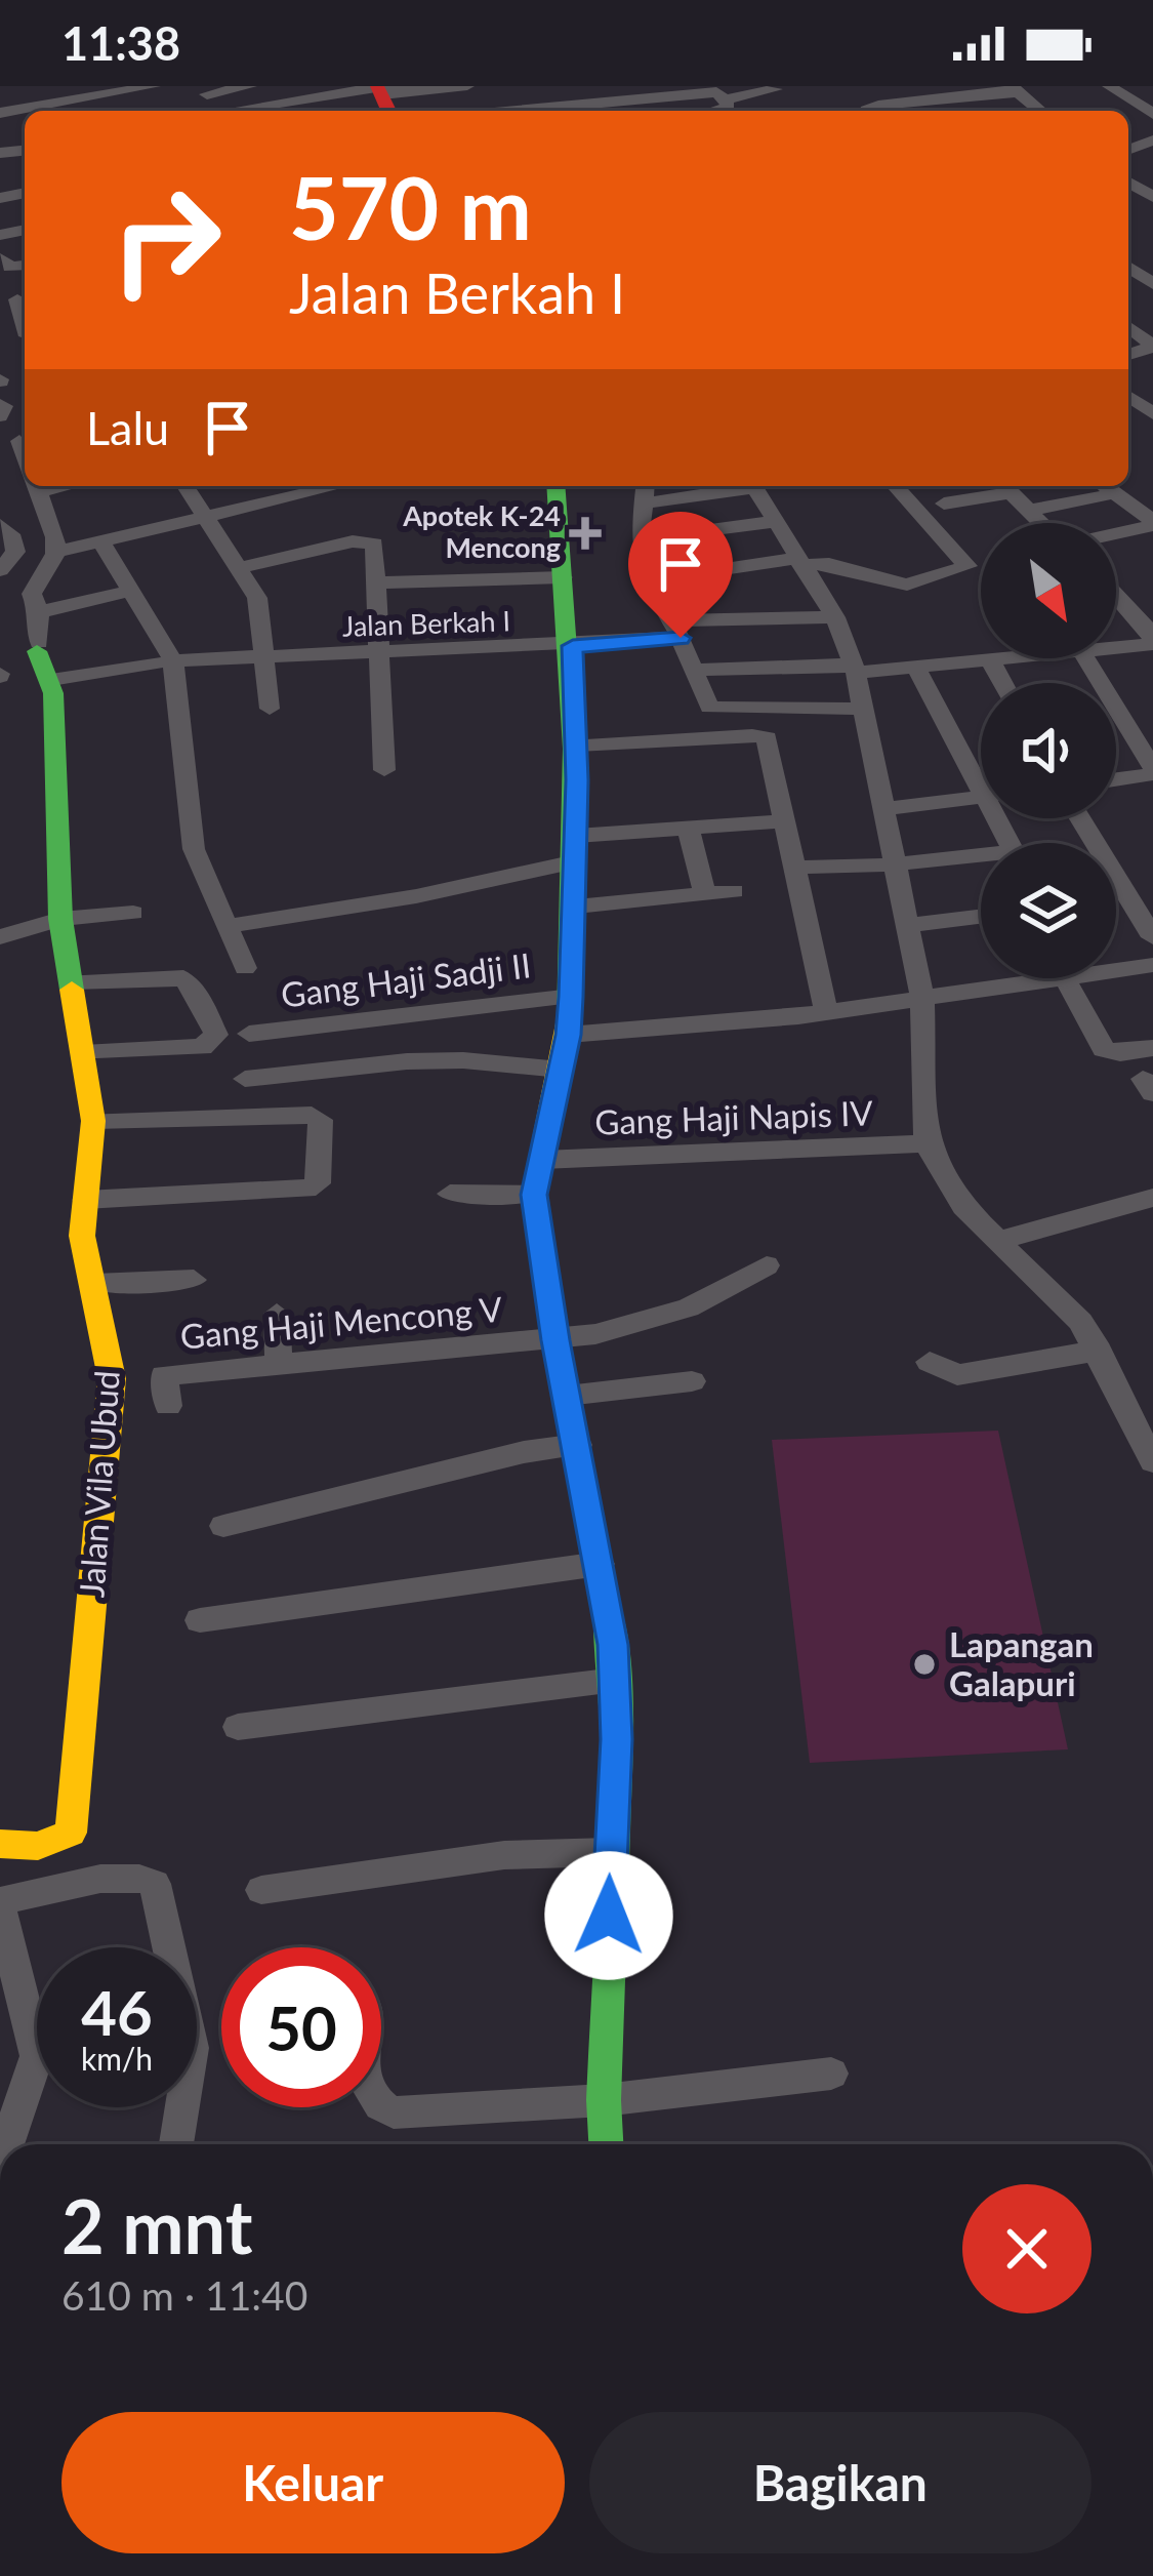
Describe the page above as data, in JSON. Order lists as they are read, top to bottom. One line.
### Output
{"streets":{"main road":["Jalan Vila Ubud"],"street":["Jalan Berkah I","Gang Haji Sadji II","Gang Haji Napis IV","Gang Haji Mencong V"]},"crossings":[["Jalan Berkah I","Jalan Vila Ubud"]],"places":{"health":["Apotek K-24 Mencong"],"other":["Lapangan Galapuri"]},"north":"bottom right","page":{"status":"11:38","turn":["570 m","Jalan Berkah I"],"then":"Lalu","speed":"46 km/h","limit":"50","heading":["2 mnt","610 m · 11:40"],"buttons":["Keluar","Bagikan"]}}
